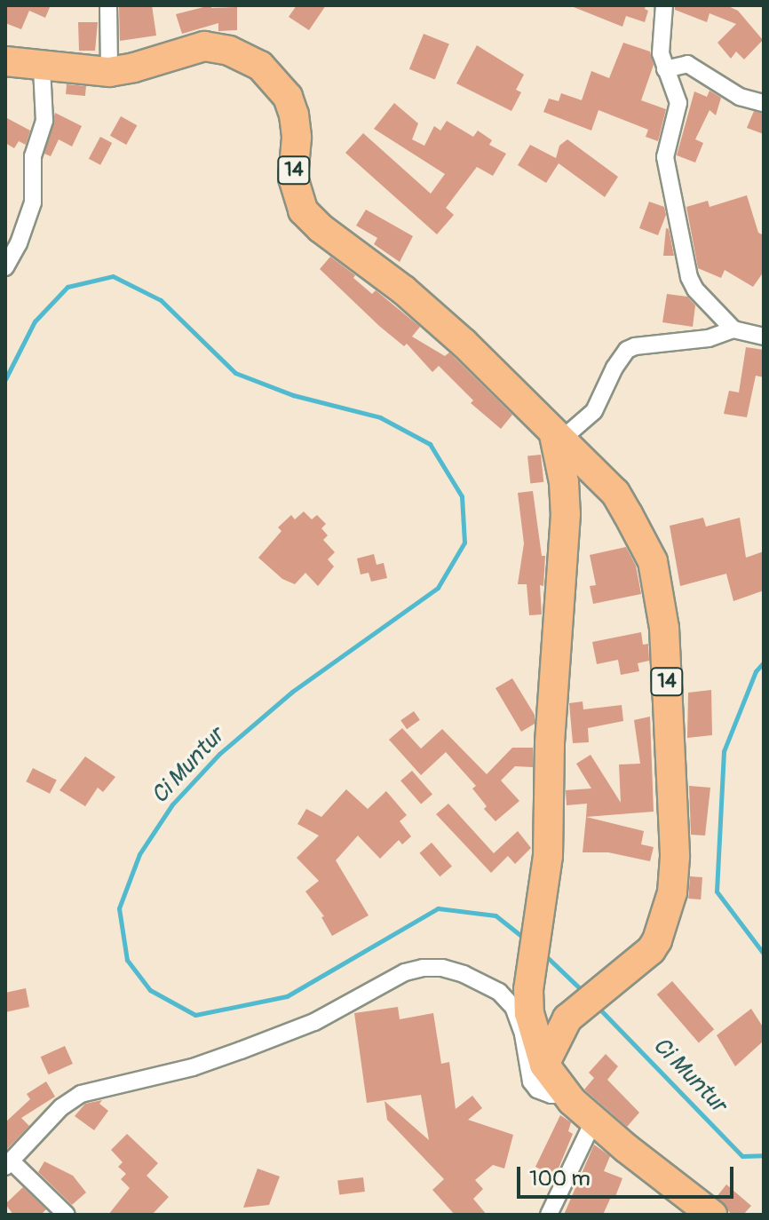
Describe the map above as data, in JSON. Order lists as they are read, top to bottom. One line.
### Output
{"streets":{"highway":["14"]},"water":["Ci Muntur"],"scale_bar":"100 m"}
